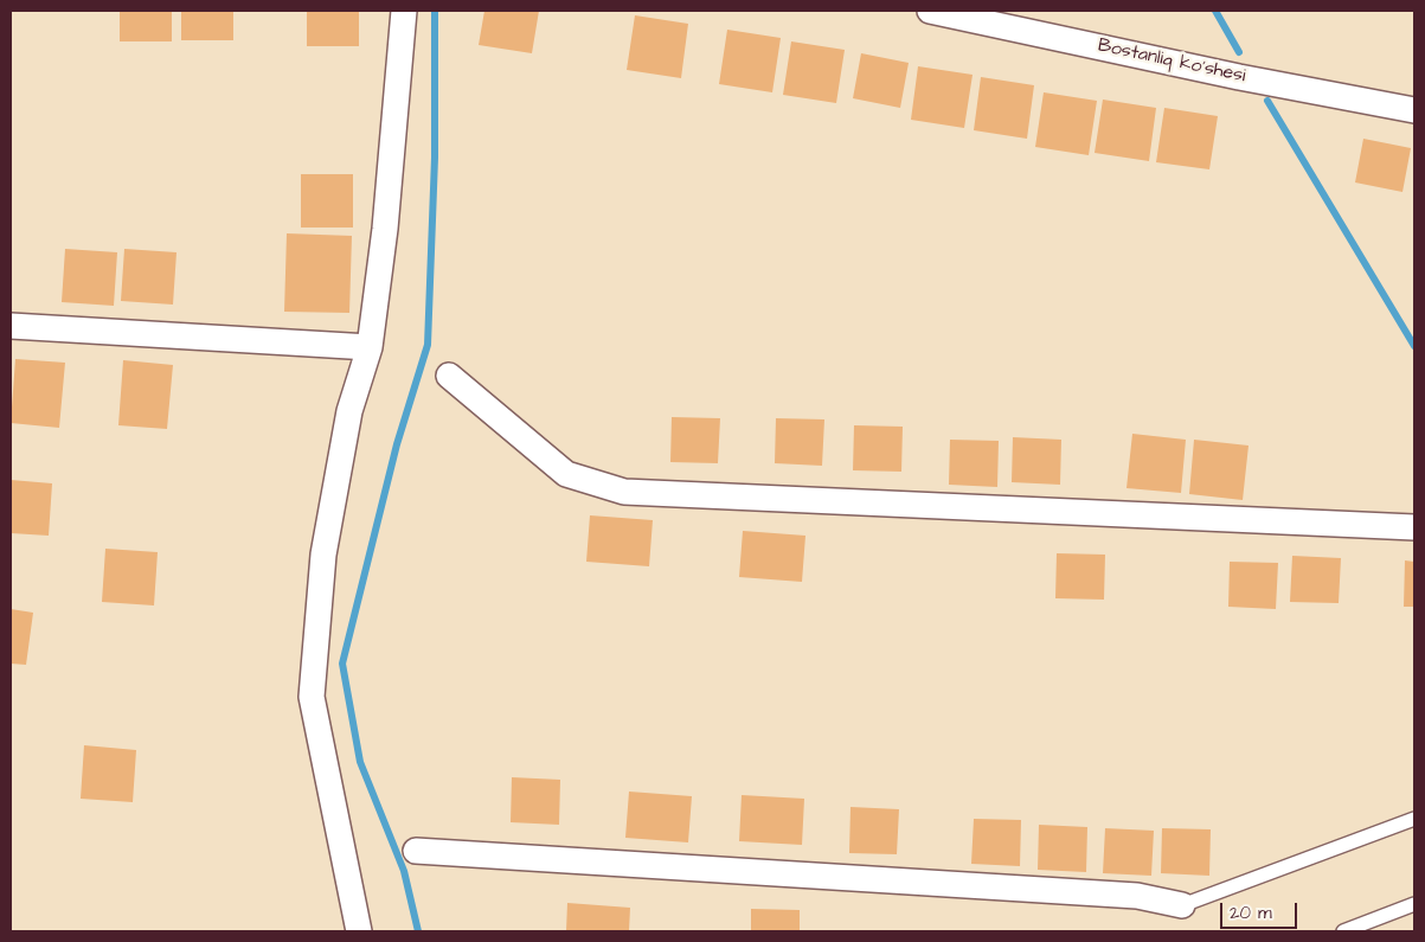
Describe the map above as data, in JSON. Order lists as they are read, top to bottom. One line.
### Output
{"streets":{"street":["Bostanliq ko'shesi"]},"scale_bar":"20 m"}
